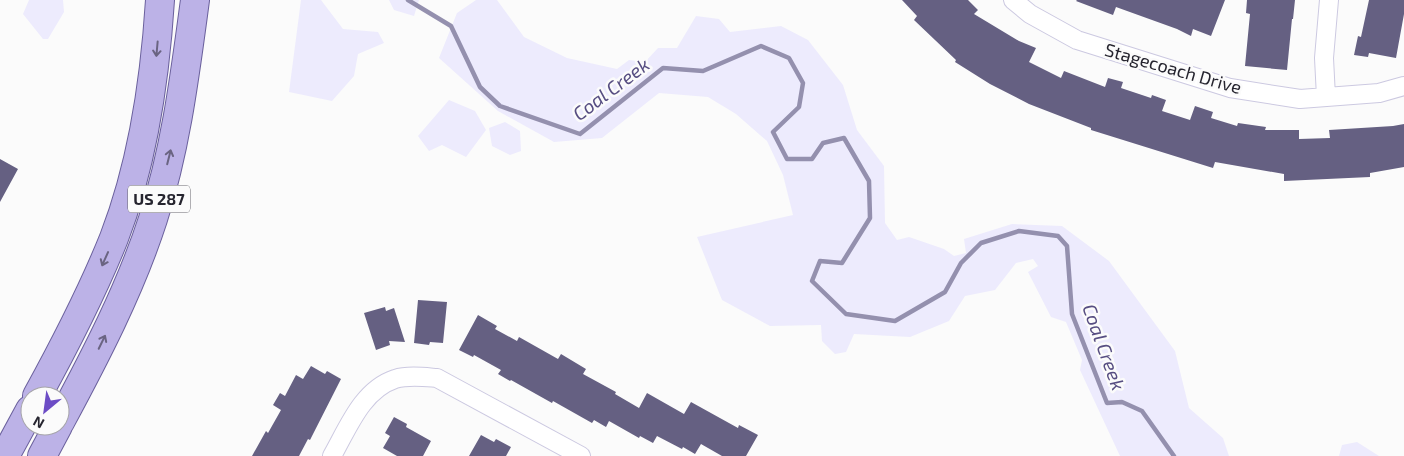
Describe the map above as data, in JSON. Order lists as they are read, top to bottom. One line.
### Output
{"streets":{"main road":["US 287"],"street":["Stagecoach Drive"]},"water":["Coal Creek"],"north":"bottom left"}
